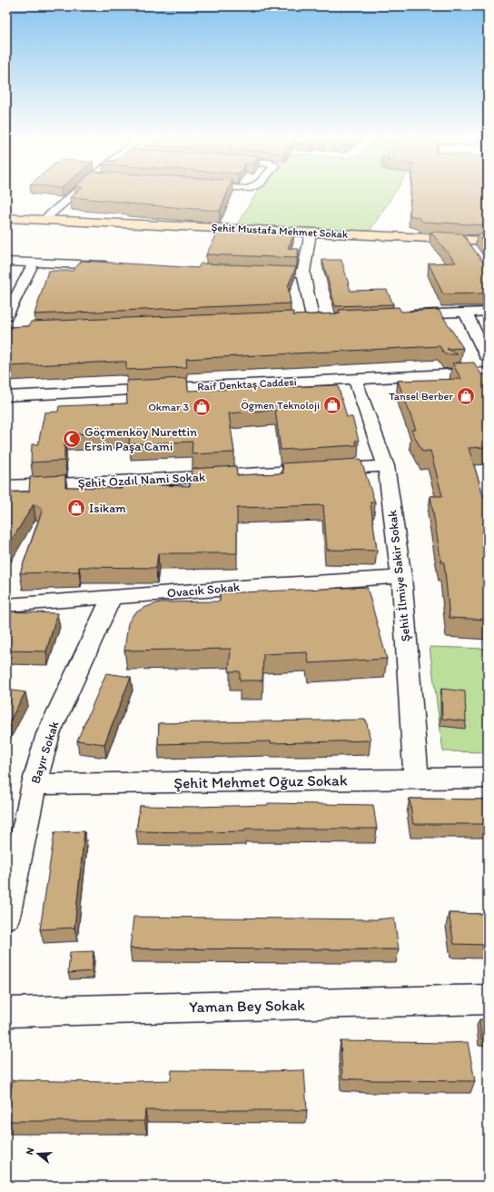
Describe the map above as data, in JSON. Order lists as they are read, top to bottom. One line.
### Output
{"streets":{"main road":["Şehit Mustafa Mehmet Sokak"],"street":["Raif Denktaş Caddesi","Şehit Özdıl Nami Sokak","Şehit İlmiye Sakir Sokak","Ovacık Sokak","Bayır Sokak","Şehit Mehmet Oğuz Sokak","Yaman Bey Sokak"]},"crossings":[["Raif Denktaş Caddesi","Şehit İlmiye Sakir Sokak"],["Şehit Özdıl Nami Sokak","Şehit İlmiye Sakir Sokak"],["Şehit İlmiye Sakir Sokak","Ovacık Sokak"],["Şehit İlmiye Sakir Sokak","Şehit Mehmet Oğuz Sokak"],["Ovacık Sokak","Bayır Sokak"],["Bayır Sokak","Şehit Mehmet Oğuz Sokak"]],"places":{"shop":["Tansel Berber","Öğmen Teknoloji","Okmar 3","Isikam"],"mosque":["Göçmenköy Nurettin Ersin Paşa Cami"]},"north":"left"}
